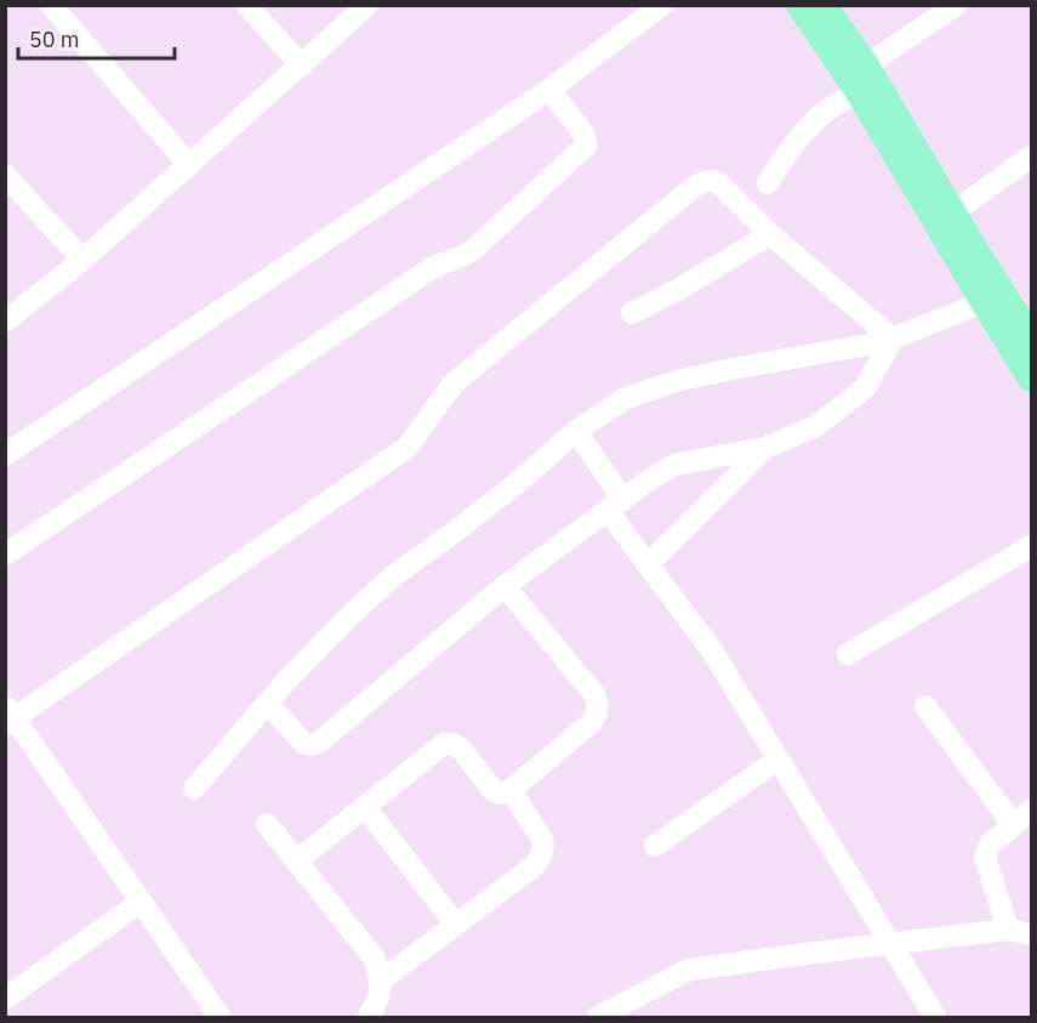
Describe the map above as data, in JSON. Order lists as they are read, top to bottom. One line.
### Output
{"scale_bar":"50 m"}
